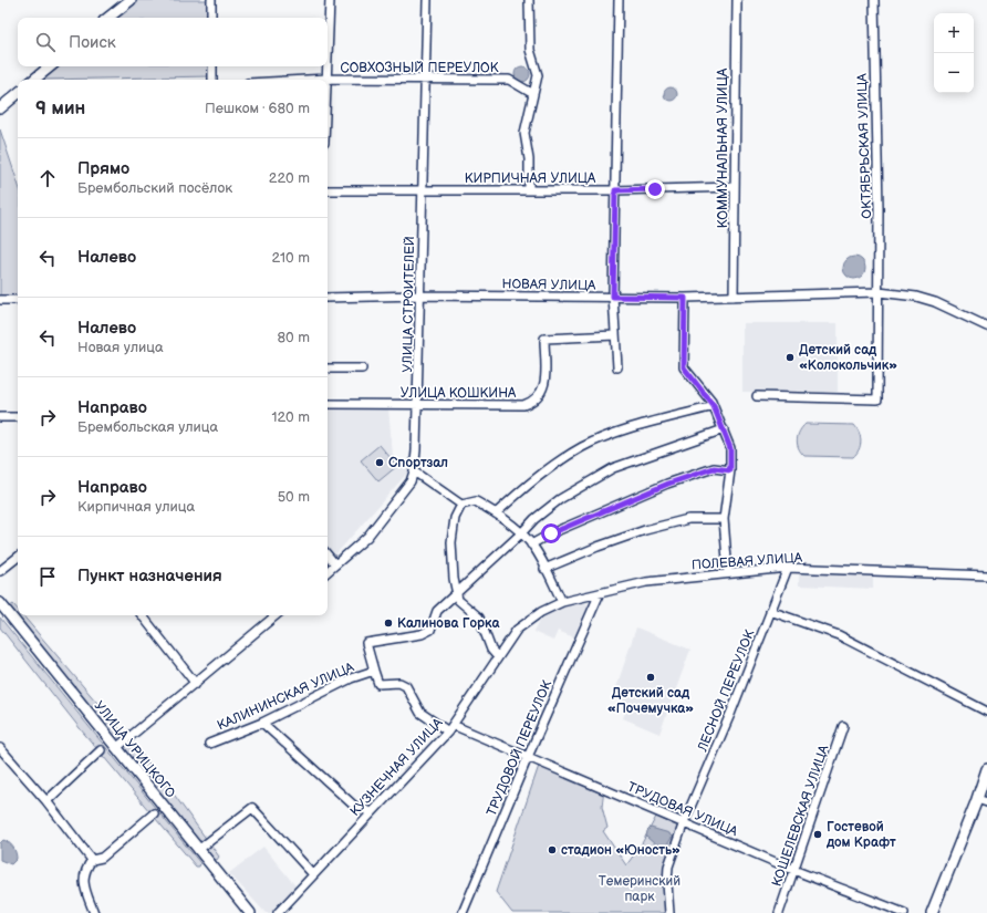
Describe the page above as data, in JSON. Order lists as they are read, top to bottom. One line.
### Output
{"streets":{"main road":["УЛИЦА УРИЦКОГО"],"street":["СОВХОЗНЫЙ ПЕРЕУЛОК","ОКТЯБРЬСКАЯ УЛИЦА","КОММУНАЛЬНАЯ УЛИЦА","КИРПИЧНАЯ УЛИЦА","НОВАЯ УЛИЦА","УЛИЦА СТРОИТЕЛЕЙ","УЛИЦА КОШКИНА","ПОЛЕВАЯ УЛИЦА","ЛЕСНОЙ ПЕРЕУЛОК","КАЛИНИНСКАЯ УЛИЦА","ТРУДОВОЙ ПЕРЕУЛОК","КУЗНЕЧНАЯ УЛИЦА","ТРУДОВАЯ УЛИЦА","КОШЕЛЕВСКАЯ УЛИЦА"]},"crossings":[["СОВХОЗНЫЙ ПЕРЕУЛОК","УЛИЦА СТРОИТЕЛЕЙ"],["ОКТЯБРЬСКАЯ УЛИЦА","НОВАЯ УЛИЦА"],["КОММУНАЛЬНАЯ УЛИЦА","КИРПИЧНАЯ УЛИЦА"],["КОММУНАЛЬНАЯ УЛИЦА","НОВАЯ УЛИЦА"],["КИРПИЧНАЯ УЛИЦА","УЛИЦА СТРОИТЕЛЕЙ"],["НОВАЯ УЛИЦА","УЛИЦА СТРОИТЕЛЕЙ"],["УЛИЦА СТРОИТЕЛЕЙ","УЛИЦА КОШКИНА"],["ПОЛЕВАЯ УЛИЦА","ЛЕСНОЙ ПЕРЕУЛОК"],["ПОЛЕВАЯ УЛИЦА","ТРУДОВОЙ ПЕРЕУЛОК"],["ПОЛЕВАЯ УЛИЦА","КУЗНЕЧНАЯ УЛИЦА"],["ЛЕСНОЙ ПЕРЕУЛОК","ТРУДОВАЯ УЛИЦА"],["КАЛИНИНСКАЯ УЛИЦА","КУЗНЕЧНАЯ УЛИЦА"],["КАЛИНИНСКАЯ УЛИЦА","ТРУДОВАЯ УЛИЦА"],["ТРУДОВОЙ ПЕРЕУЛОК","ТРУДОВАЯ УЛИЦА"],["КУЗНЕЧНАЯ УЛИЦА","ТРУДОВАЯ УЛИЦА"],["ТРУДОВАЯ УЛИЦА","КОШЕЛЕВСКАЯ УЛИЦА"]],"parks":["Темеринский парк"],"places":["Детский сад «Колокольчик»","Спортзал","Калинова Горка","Детский сад «Почемучка»","Гостевой дом Крафт","стадион «Юность»"],"page":{"map_buttons":["+","−"],"search":"Поиск","heading":["9 мин","Пешком · 680 m"],"list":[["Прямо","Брембольский посёлок","220 m"],["Налево","210 m"],["Налево","Новая улица","80 m"],["Направо","Брембольская улица","120 m"],["Направо","Кирпичная улица","50 m"],"Пункт назначения"]}}
